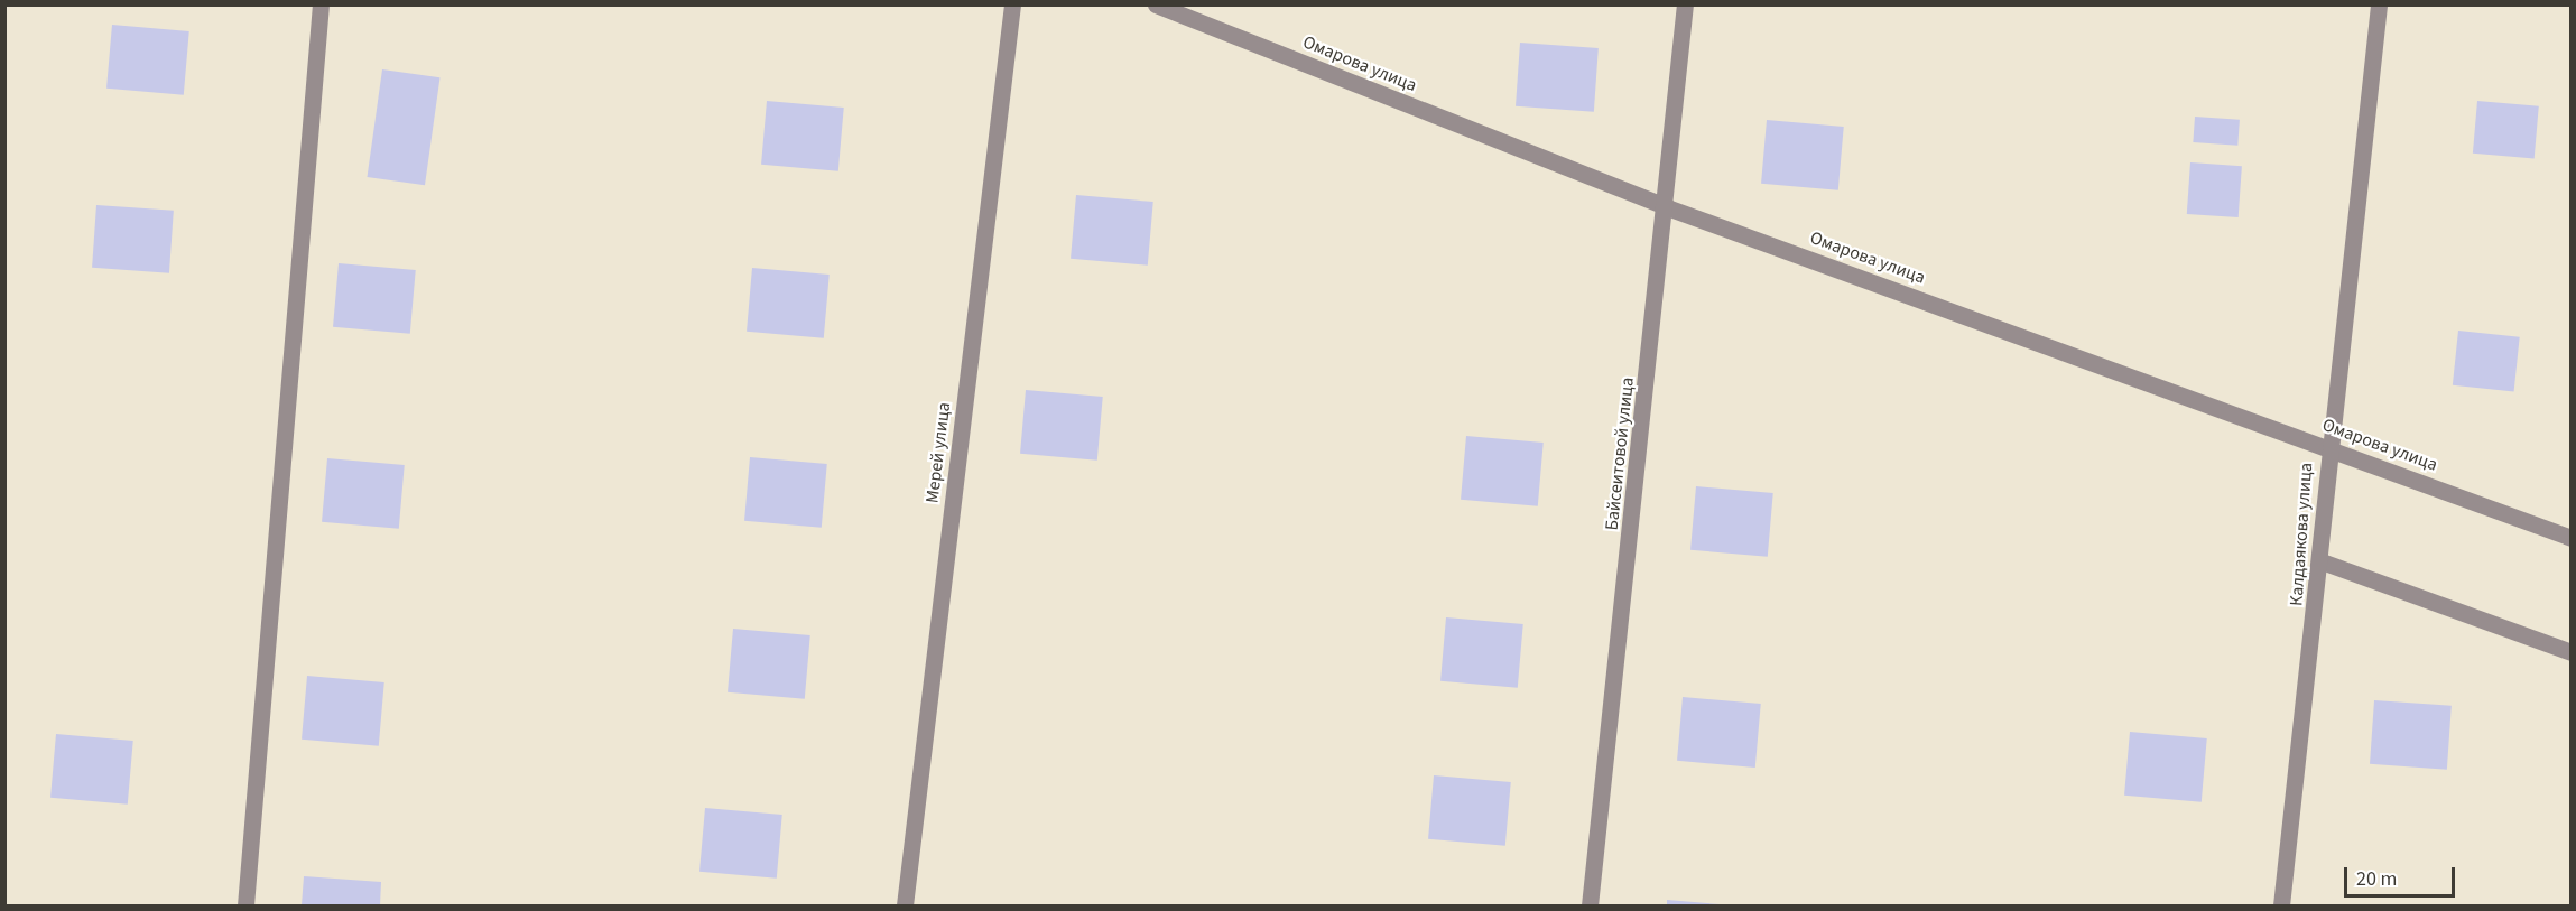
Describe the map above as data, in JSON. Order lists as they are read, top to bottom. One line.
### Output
{"streets":{"street":["Омарова улица","Мерей улица","Байсеитовой улица","Калдаякова улица"]},"crossings":[["Омарова улица","Байсеитовой улица"],["Омарова улица","Калдаякова улица"]],"scale_bar":"20 m"}
